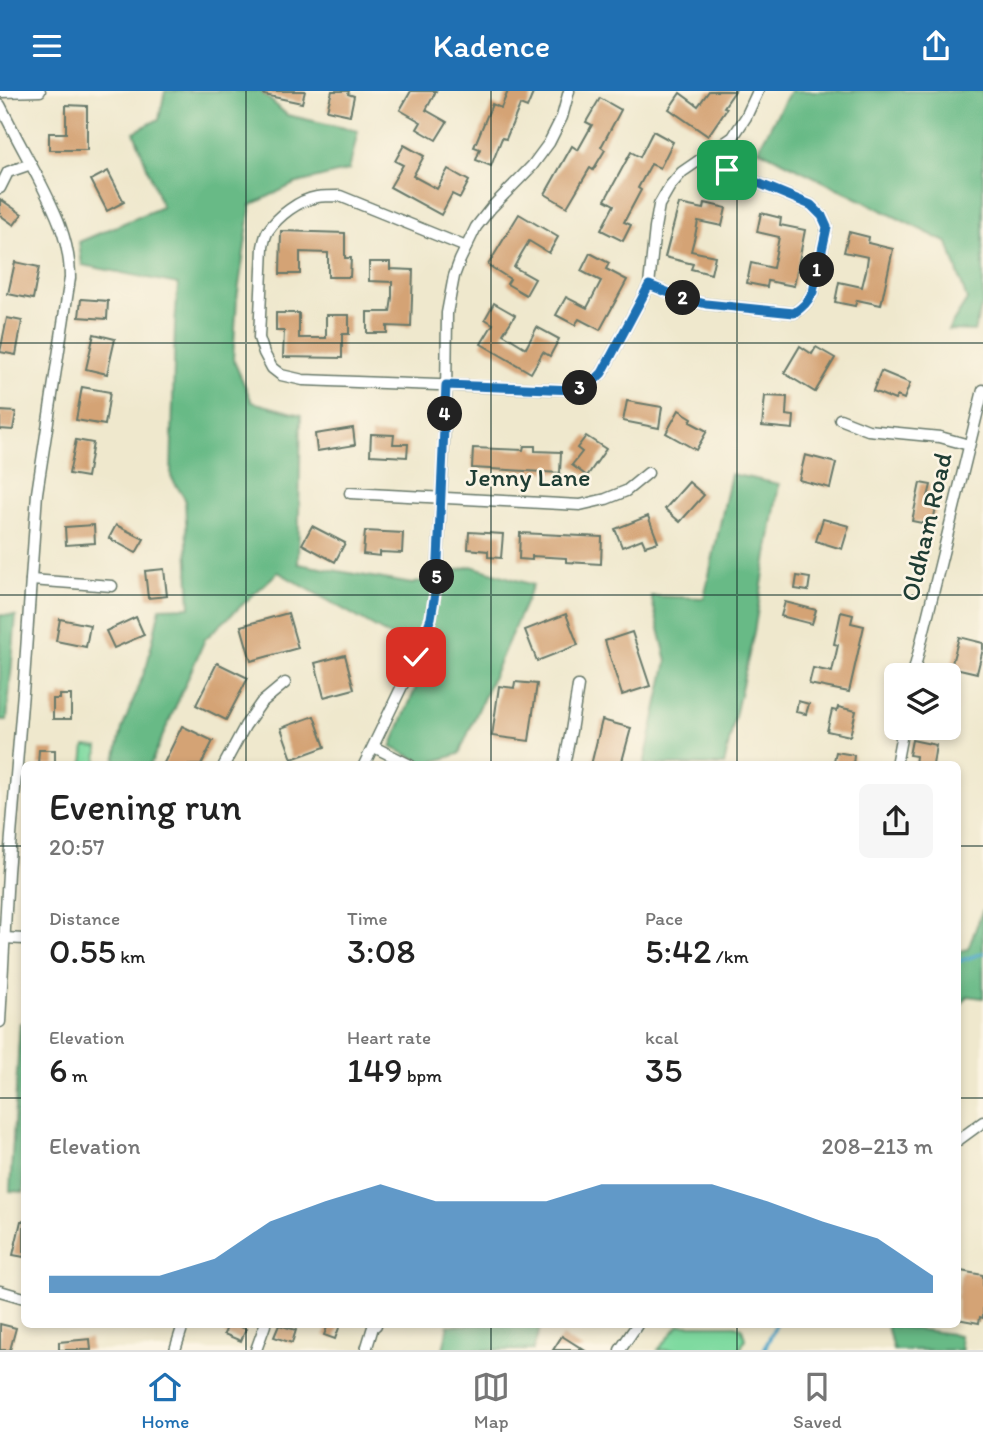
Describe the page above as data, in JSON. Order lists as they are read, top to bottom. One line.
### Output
{"streets":{"street":["Jenny Lane","Oldham Road"]},"page":{"header":"Kadence","pins":["1","2","3","4","5"],"heading":["Evening run","20:57"],"stats":[["Distance","0.55 km"],["Time","3:08"],["Pace","5:42 /km"],["Elevation","6 m"],["Heart rate","149 bpm"],["kcal","35"]],"chart":["Elevation","208–213 m"],"tabs":["Home","Map","Saved"]}}
